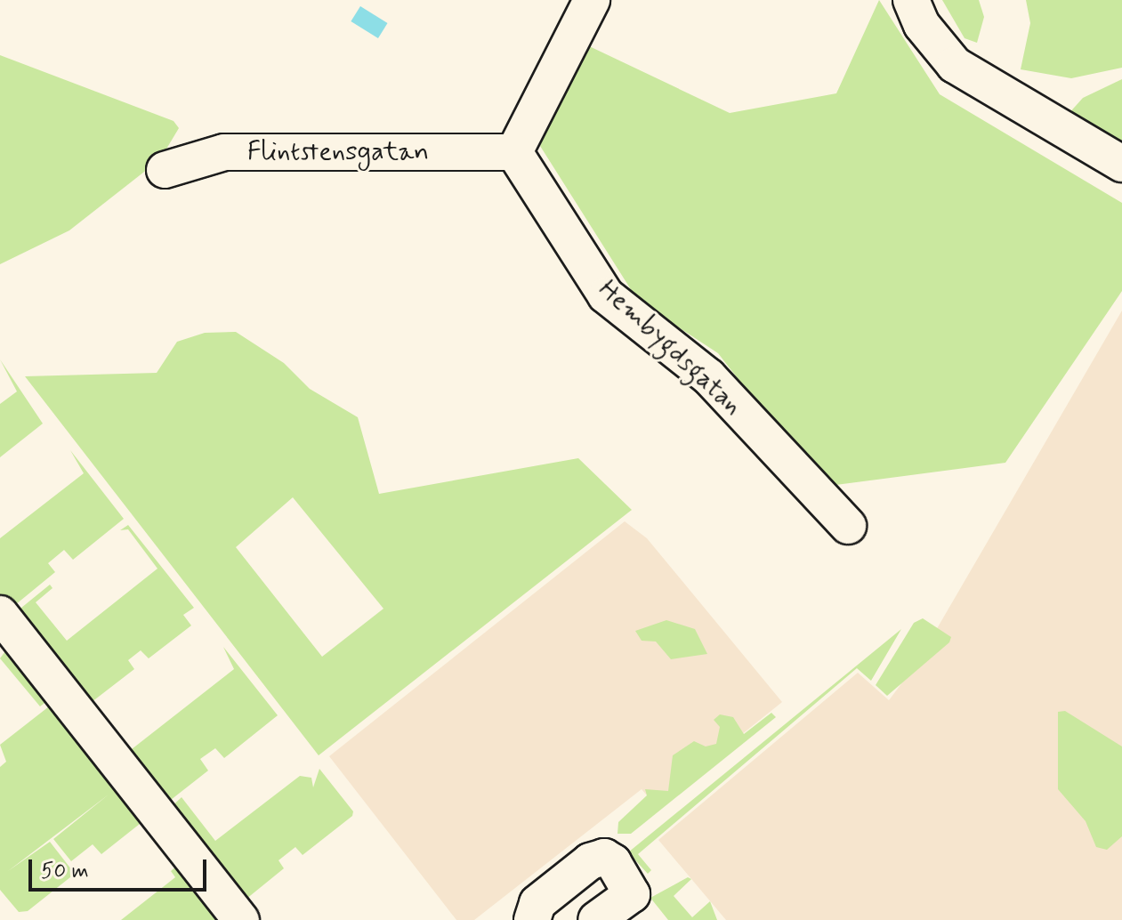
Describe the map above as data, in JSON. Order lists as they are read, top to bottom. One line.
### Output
{"streets":{"street":["Flintstensgatan","Hembygdsgatan"]},"crossings":[["Flintstensgatan","Hembygdsgatan"]],"scale_bar":"50 m"}
